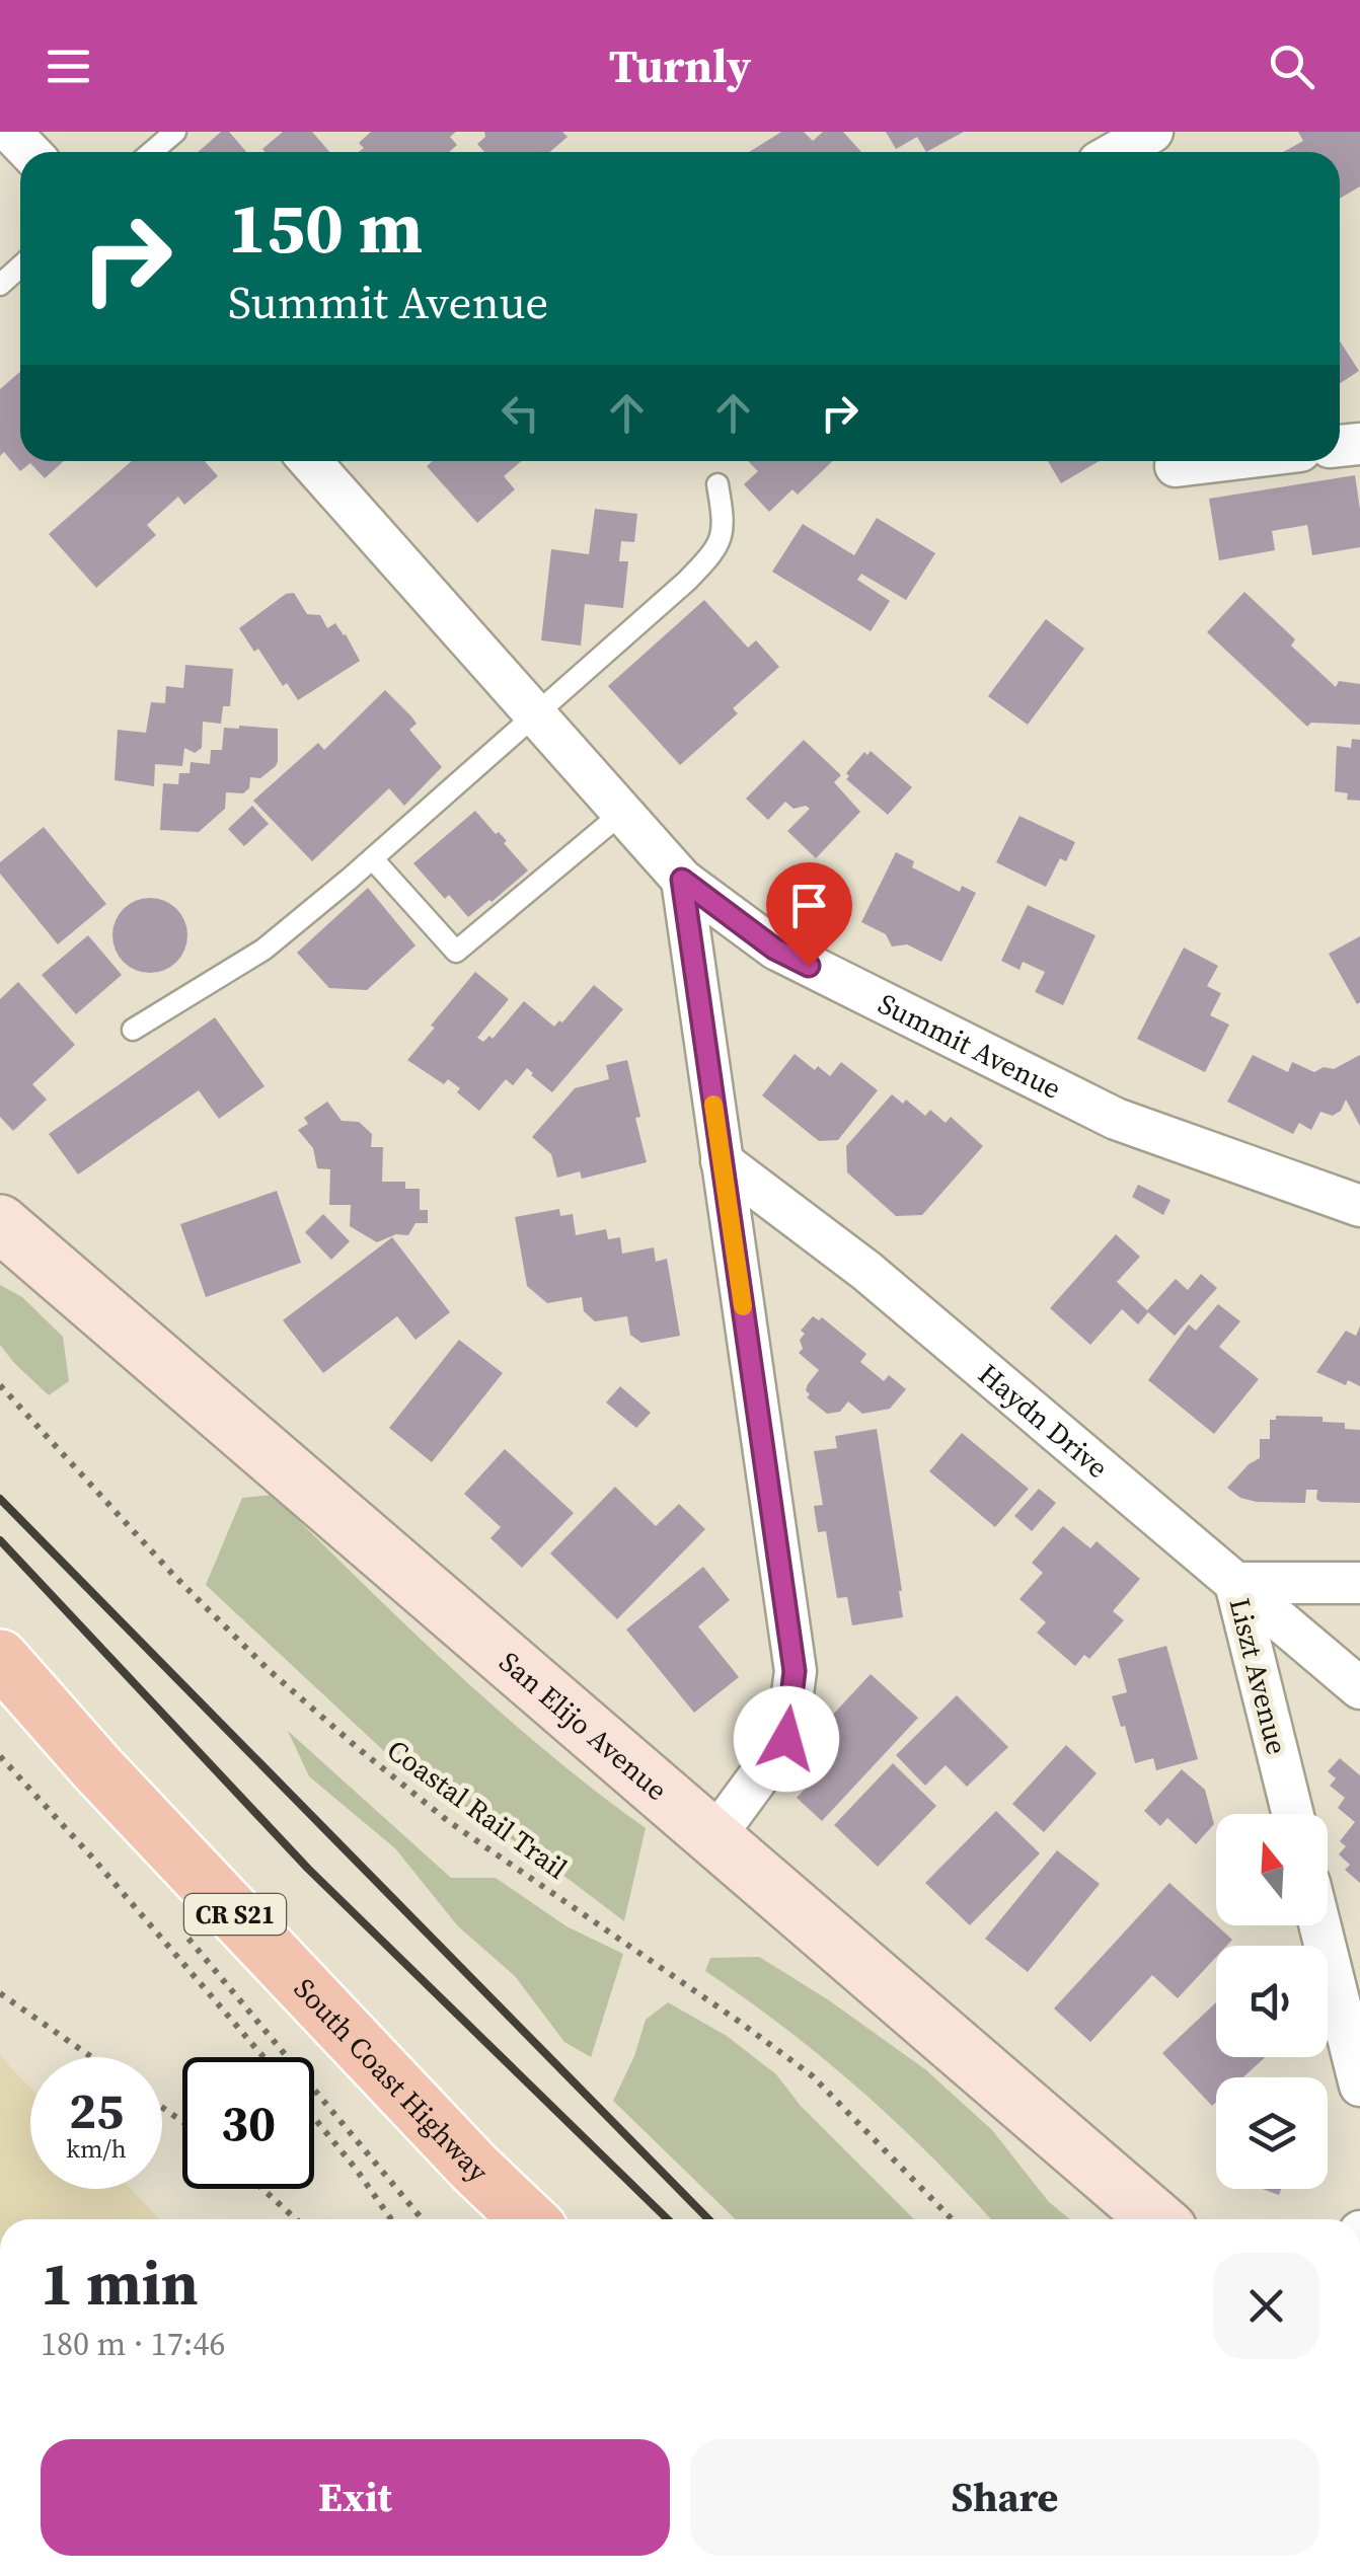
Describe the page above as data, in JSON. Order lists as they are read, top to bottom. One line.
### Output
{"streets":{"main road":["San Elijo Avenue","CR S21","South Coast Highway"],"street":["Summit Avenue","Haydn Drive","Liszt Avenue"],"path":["Coastal Rail Trail"]},"crossings":[["Haydn Drive","Liszt Avenue"]],"north":"top","page":{"header":"Turnly","turn":["150 m","Summit Avenue"],"speed":"25 km/h","limit":"30","heading":["1 min","180 m · 17:46"],"buttons":["Exit","Share"]}}
